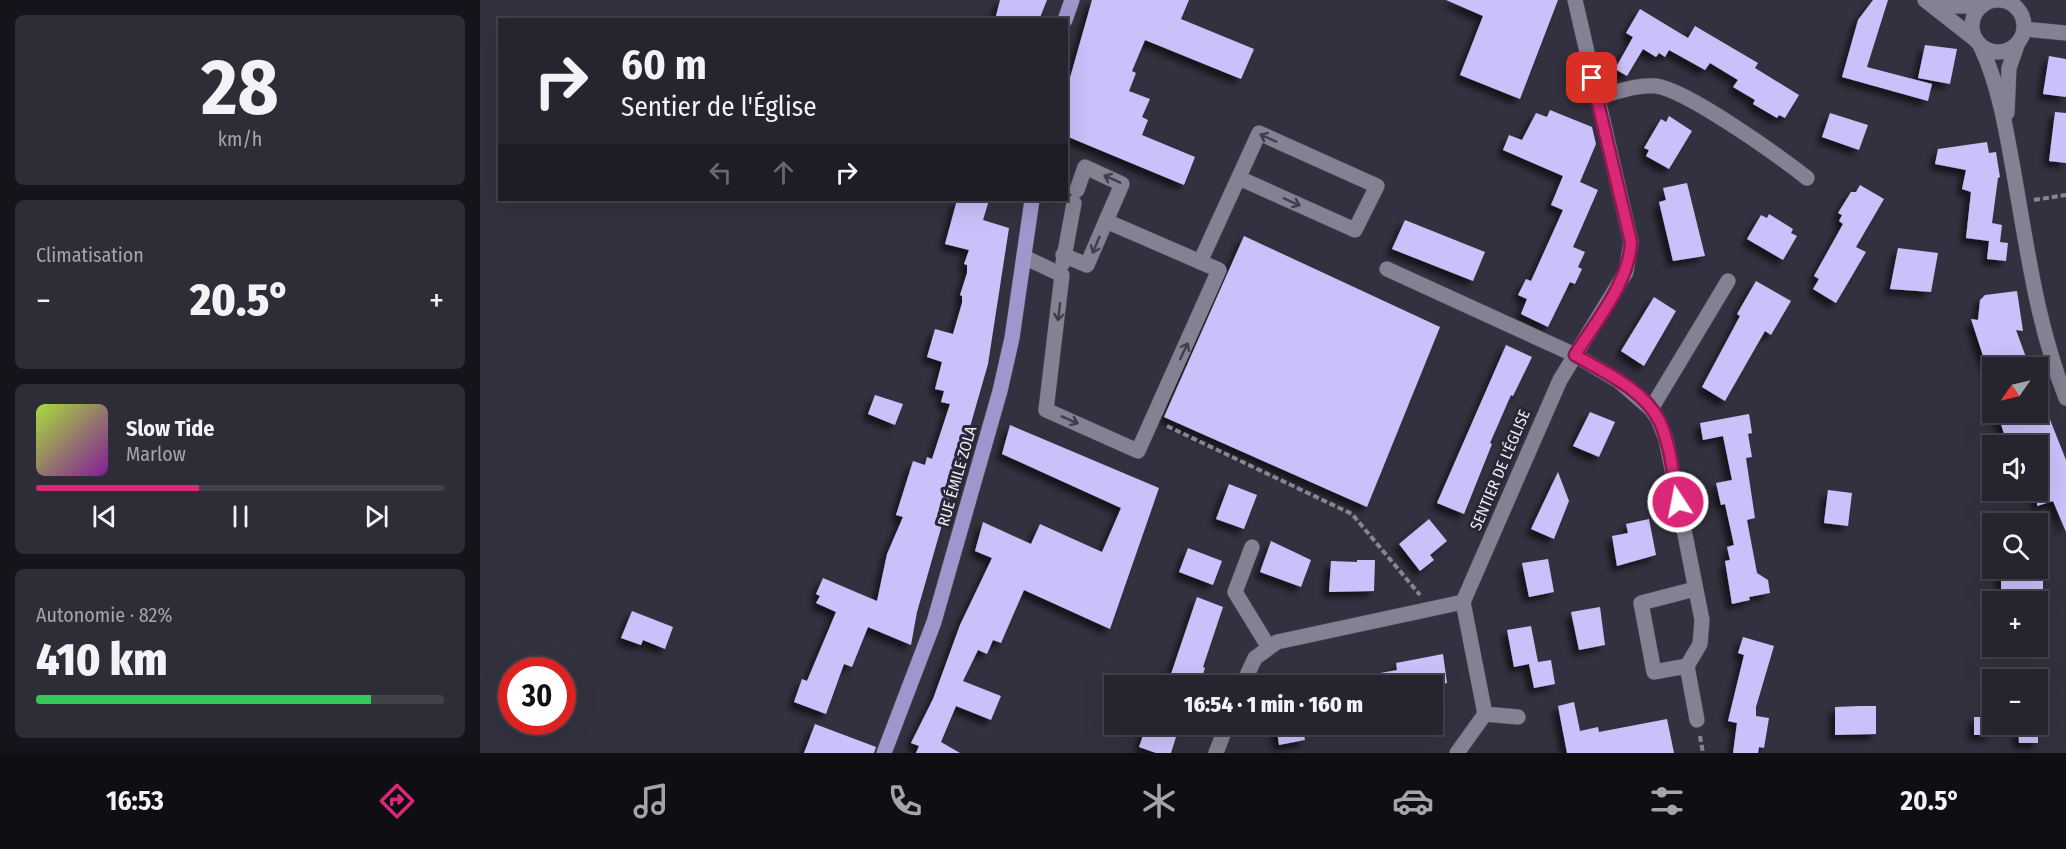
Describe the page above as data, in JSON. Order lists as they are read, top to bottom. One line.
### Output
{"streets":{"main road":["RUE ÉMILE ZOLA"],"street":["SENTIER DE L'ÉGLISE"]},"north":"bottom left","page":{"tile":[["28","km/h"],"Climatisation",["Autonomie · 82%","410 km"]],"turn":["60 m","Sentier de l'Église"],"heat":["−","20.5°","+"],"map_buttons":["+","−"],"song":["Slow Tide","Marlow"],"limit":"30","trip":"16:54 · 1 min · 160 m","tabs":["16:53","20.5°"]}}
